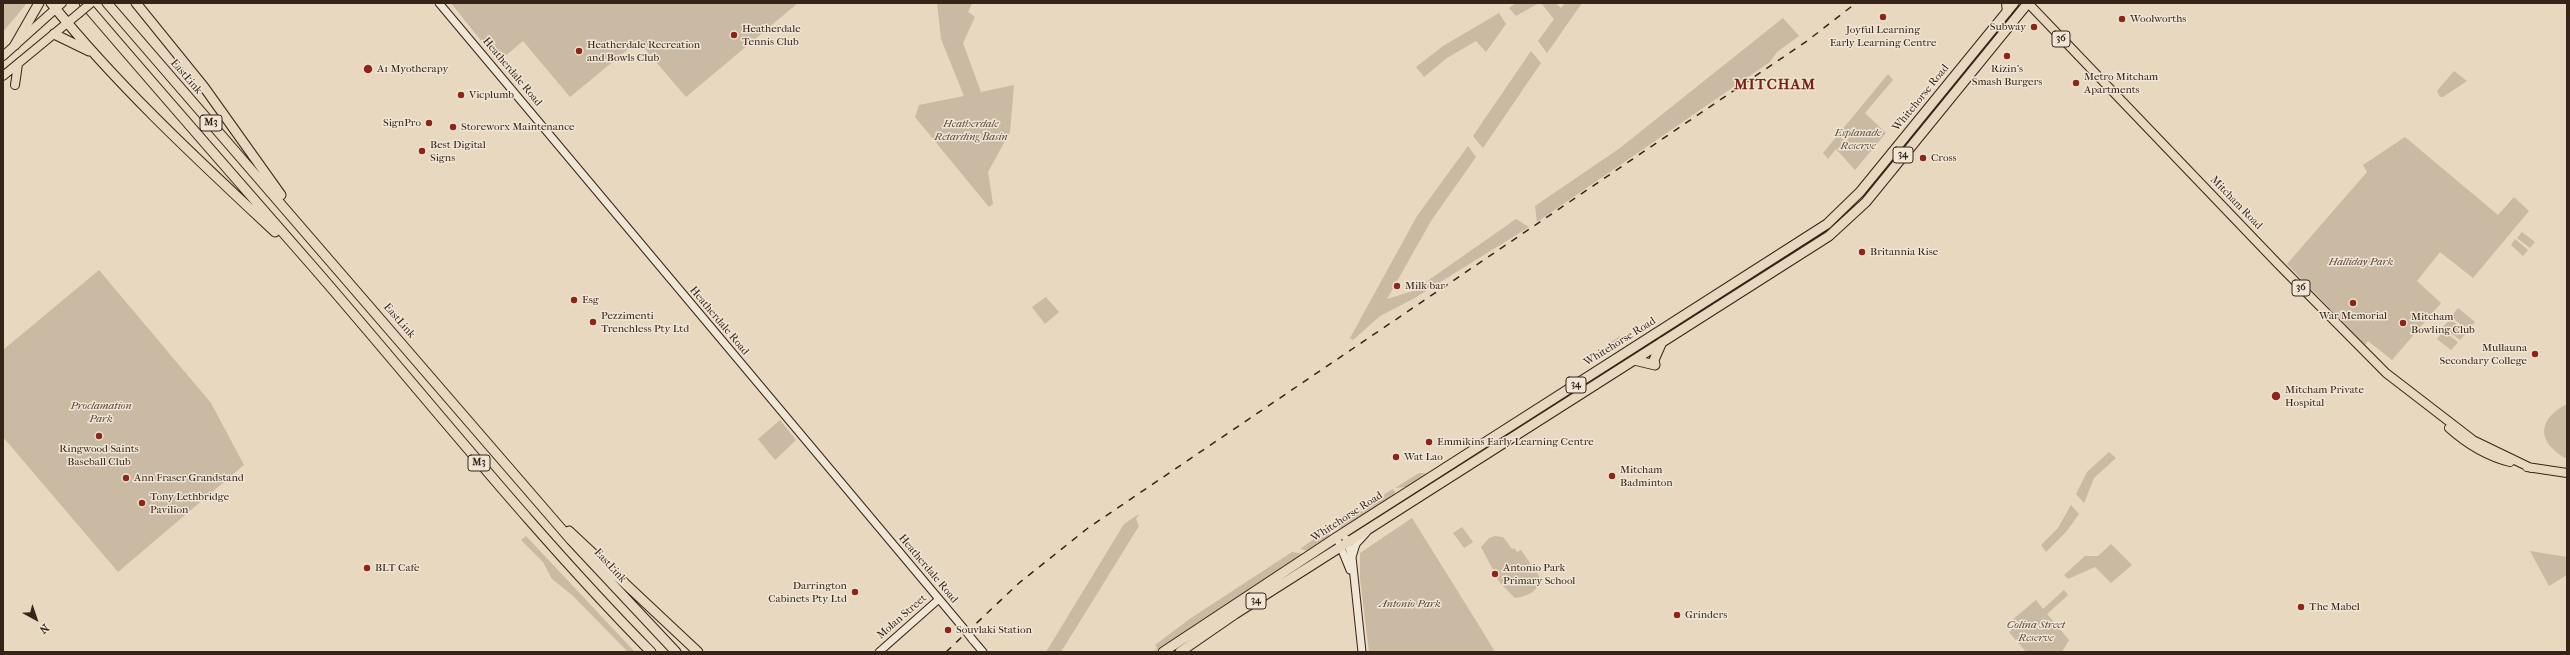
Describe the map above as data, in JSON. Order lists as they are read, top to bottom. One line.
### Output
{"streets":{"highway":["EastLink","Whitehorse Road","M3","34"],"main road":["36","Heatherdale Road","Mitcham Road","Molan Street"]},"crossings":[["Heatherdale Road","Molan Street"],["Whitehorse Road","Mitcham Road"]],"districts":["MITCHAM"],"parks":["Heatherdale Retarding Basin","Esplanade Reserve","Halliday Park","Proclamation Park","Antonio Park","Colina Street Reserve"],"places":["Joyful Learning Early Learning Centre","Woolworths","Subway","Heatherdale Tennis Club","Heatherdale Recreation and Bowls Club","Rizin's Smash Burgers","A1 Myotherapy","Metro Mitcham Apartments","Vicplumb","SignPro","Storeworx Maintenance","Best Digital Signs","Cross","Britannia Rise","Milk bar","Esg","War Memorial","Pezzimenti Trenchless Pty Ltd","Mitcham Bowling Club","Mullauna Secondary College","Mitcham Private Hospital","Ringwood Saints Baseball Club","Emmikins Early Learning Centre","Wat Lao","Mitcham Badminton","Ann Fraser Grandstand","Tony Lethbridge Pavilion","BLT Cafe","Antonio Park Primary School","Darrington Cabinets Pty Ltd","The Mabel","Grinders","Souvlaki Station"],"north":"bottom right"}
